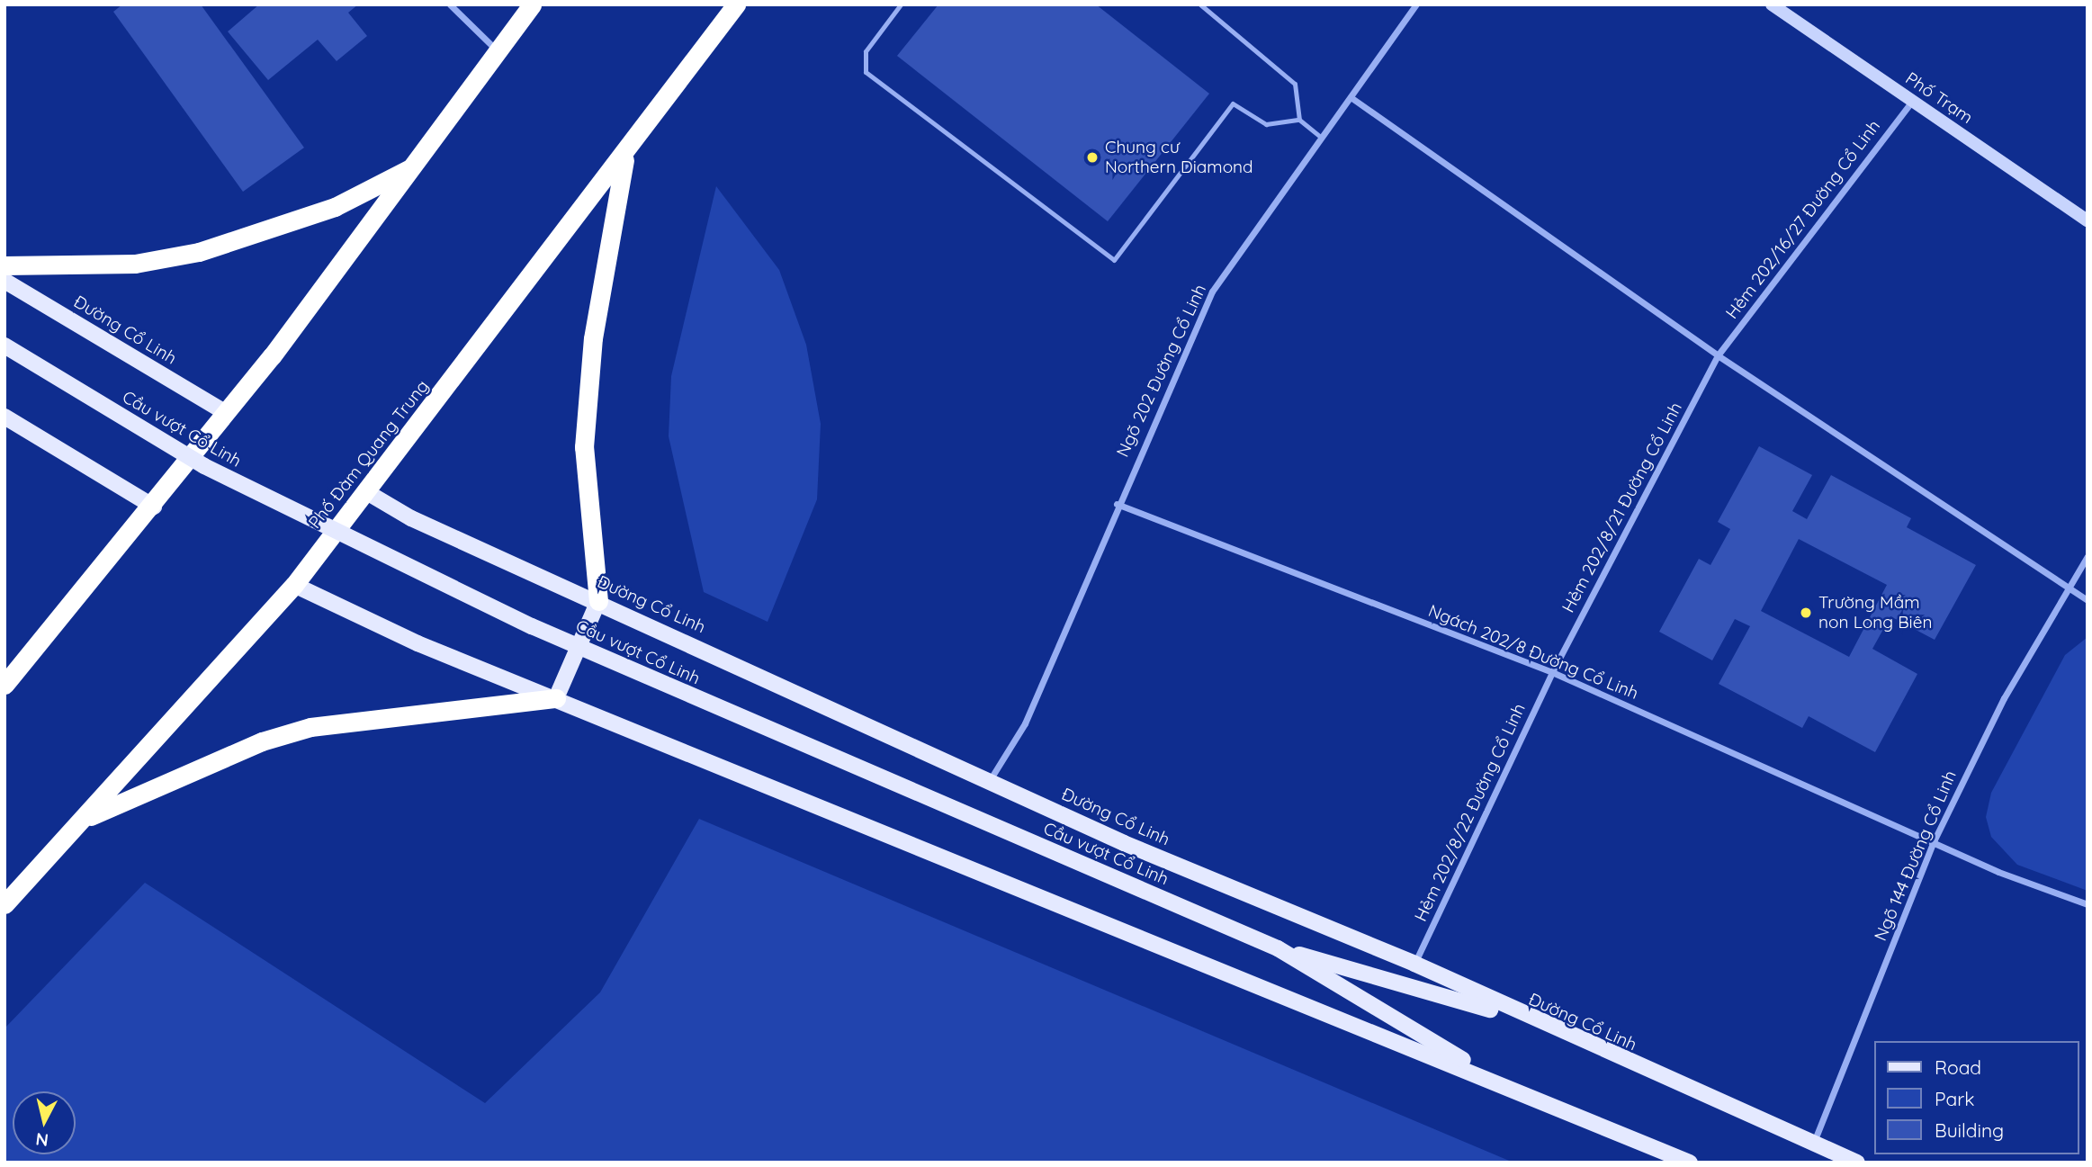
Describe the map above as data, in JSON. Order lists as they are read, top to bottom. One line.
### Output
{"streets":{"highway":["Phố Đàm Quang Trung"],"main road":["Đường Cổ Linh","Cầu vượt Cổ Linh"],"street":["Phố Trạm","Hẻm 202/16/27 Đường Cổ Linh","Ngõ 202 Đường Cổ Linh","Hẻm 202/8/21 Đường Cổ Linh","Ngách 202/8 Đường Cổ Linh","Hẻm 202/8/22 Đường Cổ Linh","Ngõ 144 Đường Cổ Linh"]},"crossings":[["Phố Trạm","Hẻm 202/16/27 Đường Cổ Linh"],["Hẻm 202/16/27 Đường Cổ Linh","Hẻm 202/8/21 Đường Cổ Linh"],["Đường Cổ Linh","Ngõ 202 Đường Cổ Linh"],["Đường Cổ Linh","Cầu vượt Cổ Linh"],["Đường Cổ Linh","Phố Đàm Quang Trung"],["Đường Cổ Linh","Hẻm 202/8/22 Đường Cổ Linh"],["Đường Cổ Linh","Ngõ 144 Đường Cổ Linh"],["Ngõ 202 Đường Cổ Linh","Ngách 202/8 Đường Cổ Linh"],["Hẻm 202/8/21 Đường Cổ Linh","Ngách 202/8 Đường Cổ Linh"],["Hẻm 202/8/21 Đường Cổ Linh","Hẻm 202/8/22 Đường Cổ Linh"],["Ngách 202/8 Đường Cổ Linh","Hẻm 202/8/22 Đường Cổ Linh"],["Ngách 202/8 Đường Cổ Linh","Ngõ 144 Đường Cổ Linh"]],"places":["Chung cư Northern Diamond","Trường Mầm non Long Biên"],"legend":["Road","Park","Building"],"north":"bottom"}
